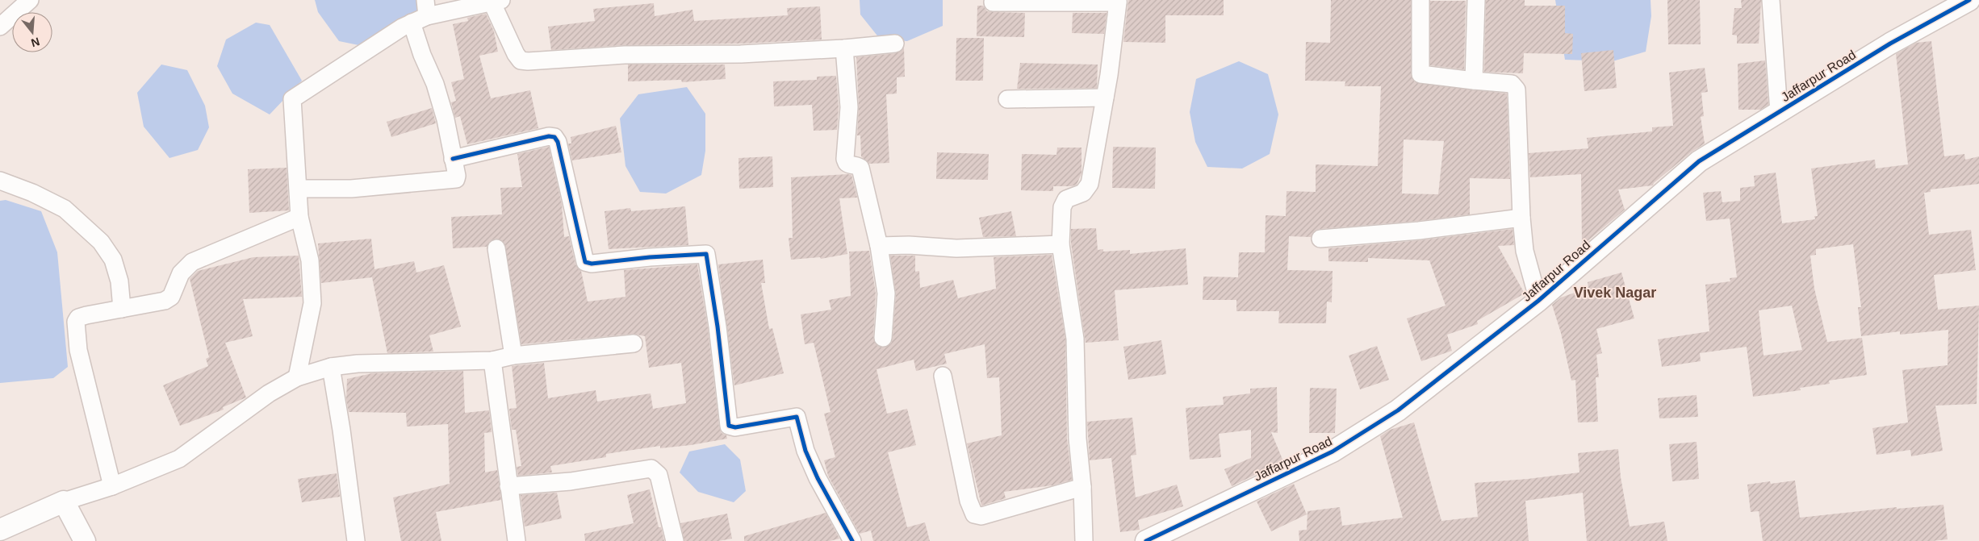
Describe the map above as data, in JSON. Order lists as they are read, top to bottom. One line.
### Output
{"streets":{"street":["Jaffarpur Road"]},"districts":["Vivek Nagar"],"north":"bottom"}
